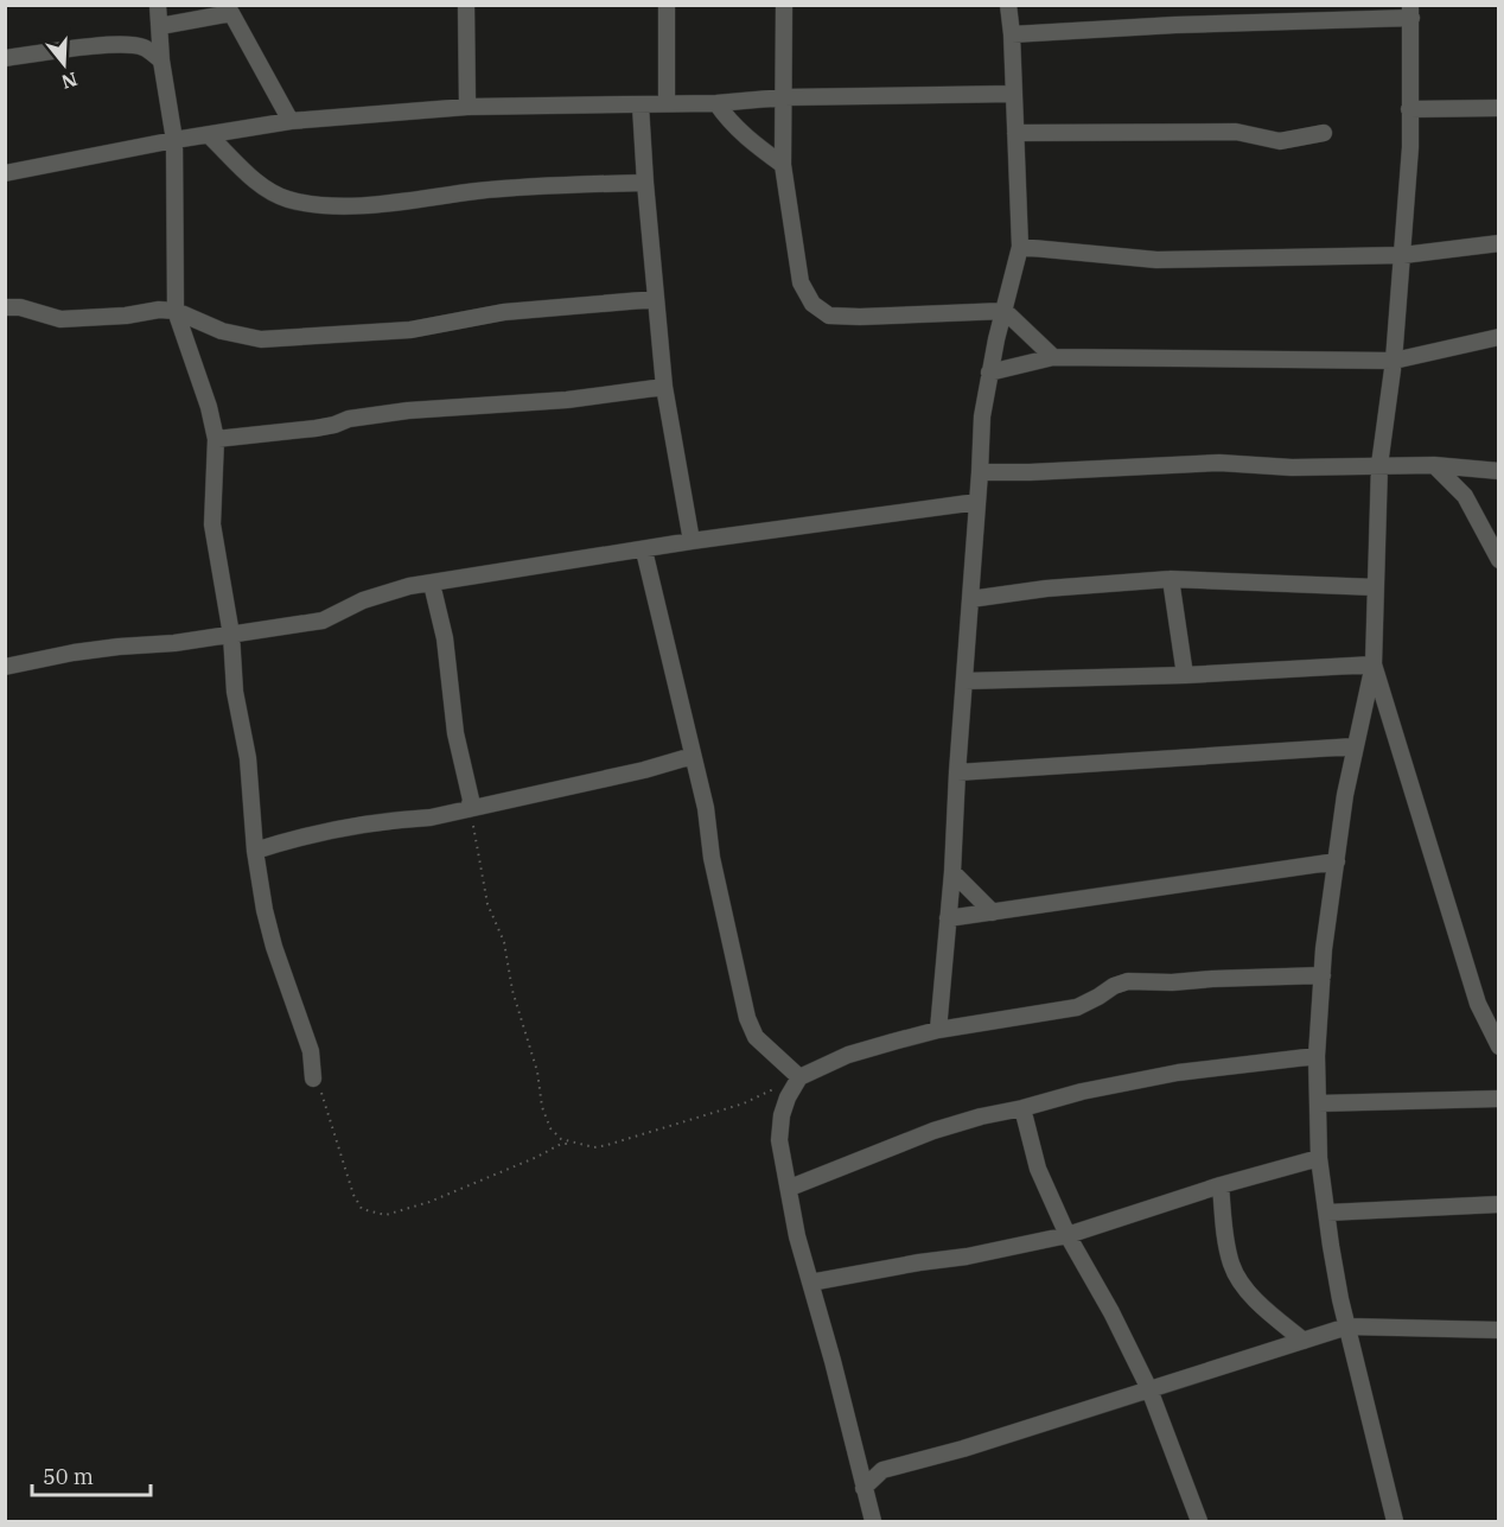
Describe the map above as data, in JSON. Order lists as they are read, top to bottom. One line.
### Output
{"scale_bar":"50 m","north":"bottom"}
